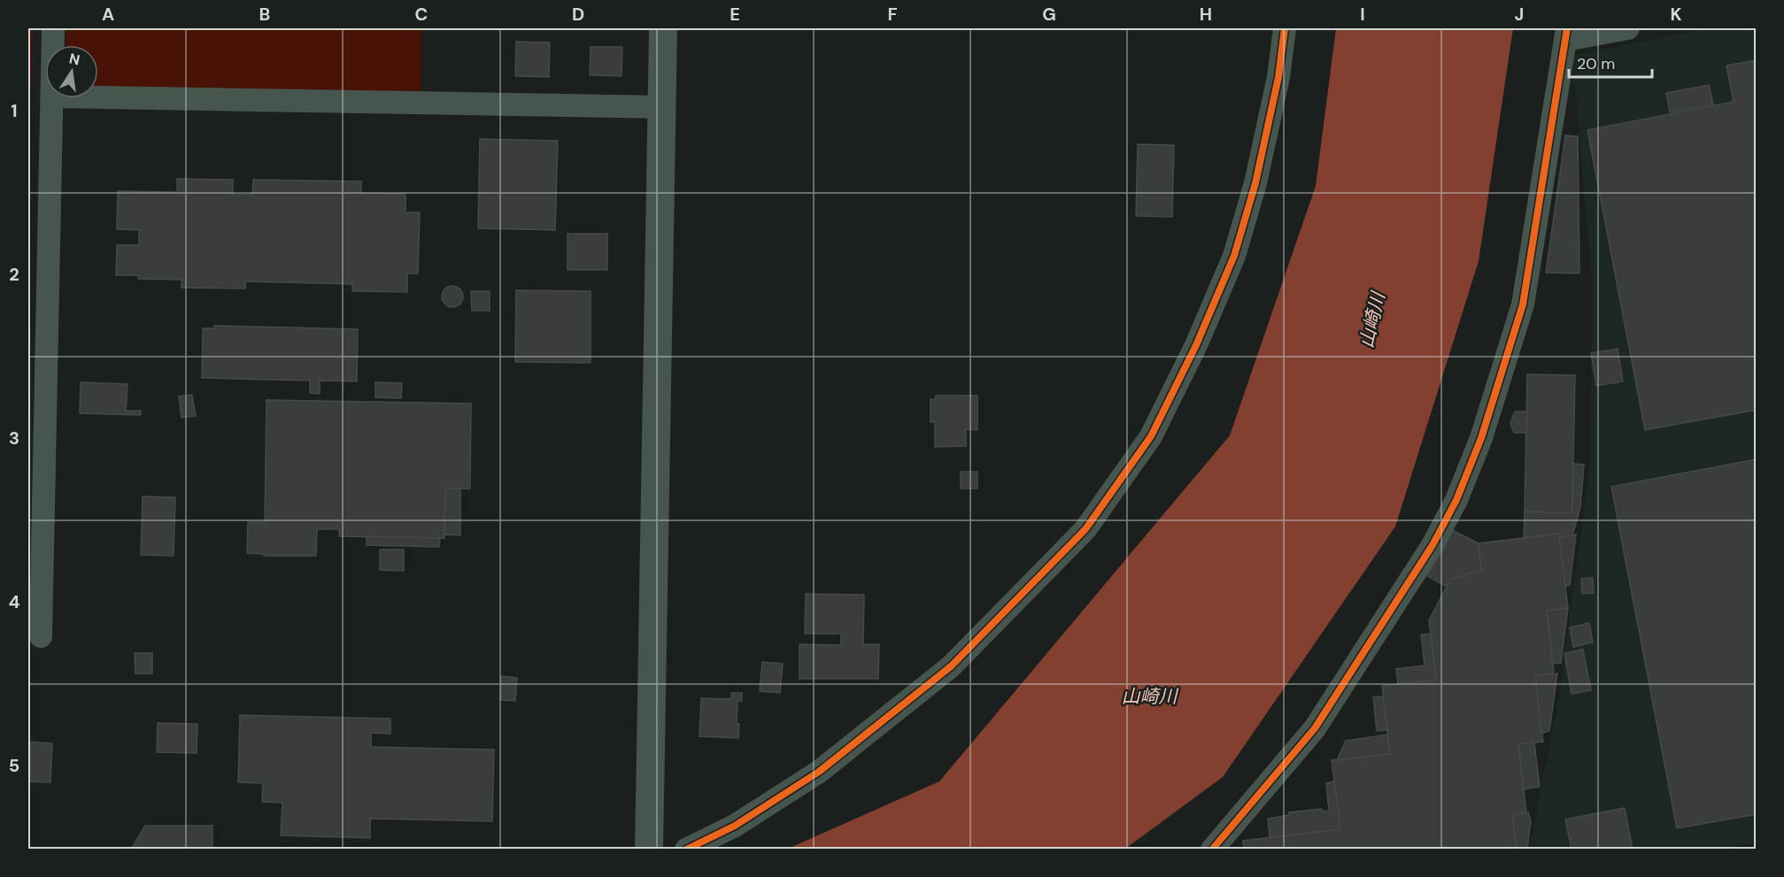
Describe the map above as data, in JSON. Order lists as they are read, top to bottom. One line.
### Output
{"water":["山崎川"],"scale_bar":"20 m","north":"top","grid":{"columns":["A","B","C","D","E","F","G","H","I","J","K"],"rows":["1","2","3","4","5"]}}
